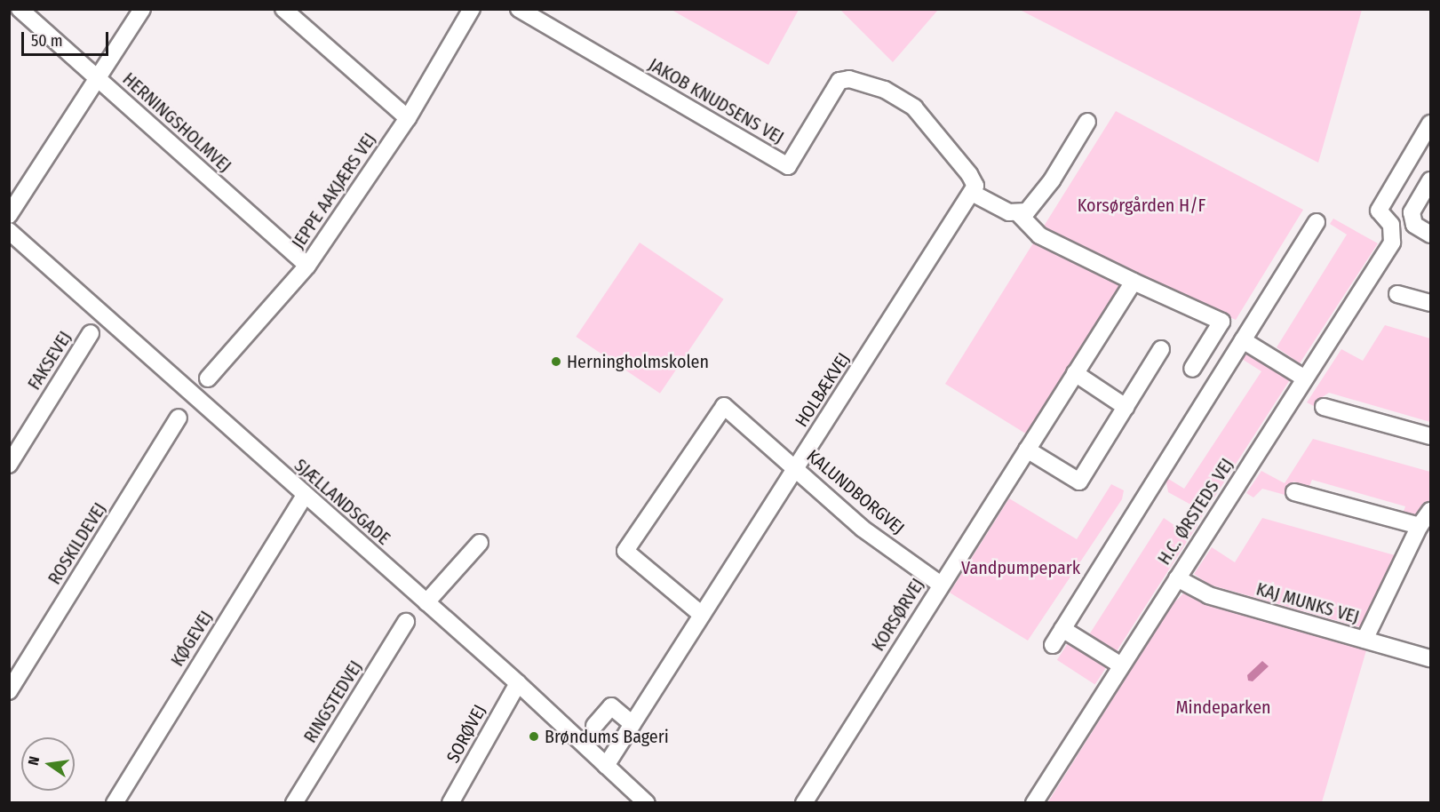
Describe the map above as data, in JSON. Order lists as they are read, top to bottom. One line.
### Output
{"streets":{"street":["JAKOB KNUDSENS VEJ","HERNINGSHOLMVEJ","JEPPE AAKJÆRS VEJ","FAKSEVEJ","HOLBÆKVEJ","KALUNDBORGVEJ","SJÆLLANDSGADE","H.C. ØRSTEDS VEJ","ROSKILDEVEJ","KAJ MUNKS VEJ","KORSØRVEJ","KØGEVEJ","RINGSTEDVEJ","SORØVEJ"]},"crossings":[["JAKOB KNUDSENS VEJ","HOLBÆKVEJ"],["HERNINGSHOLMVEJ","JEPPE AAKJÆRS VEJ"],["HOLBÆKVEJ","KALUNDBORGVEJ"],["HOLBÆKVEJ","SJÆLLANDSGADE"],["KALUNDBORGVEJ","KORSØRVEJ"],["SJÆLLANDSGADE","KØGEVEJ"],["SJÆLLANDSGADE","SORØVEJ"],["H.C. ØRSTEDS VEJ","KAJ MUNKS VEJ"]],"parks":["Korsørgården H/F","Vandpumpepark","Mindeparken"],"places":["Herningholmskolen","Brøndums Bageri"],"scale_bar":"50 m","north":"left"}
